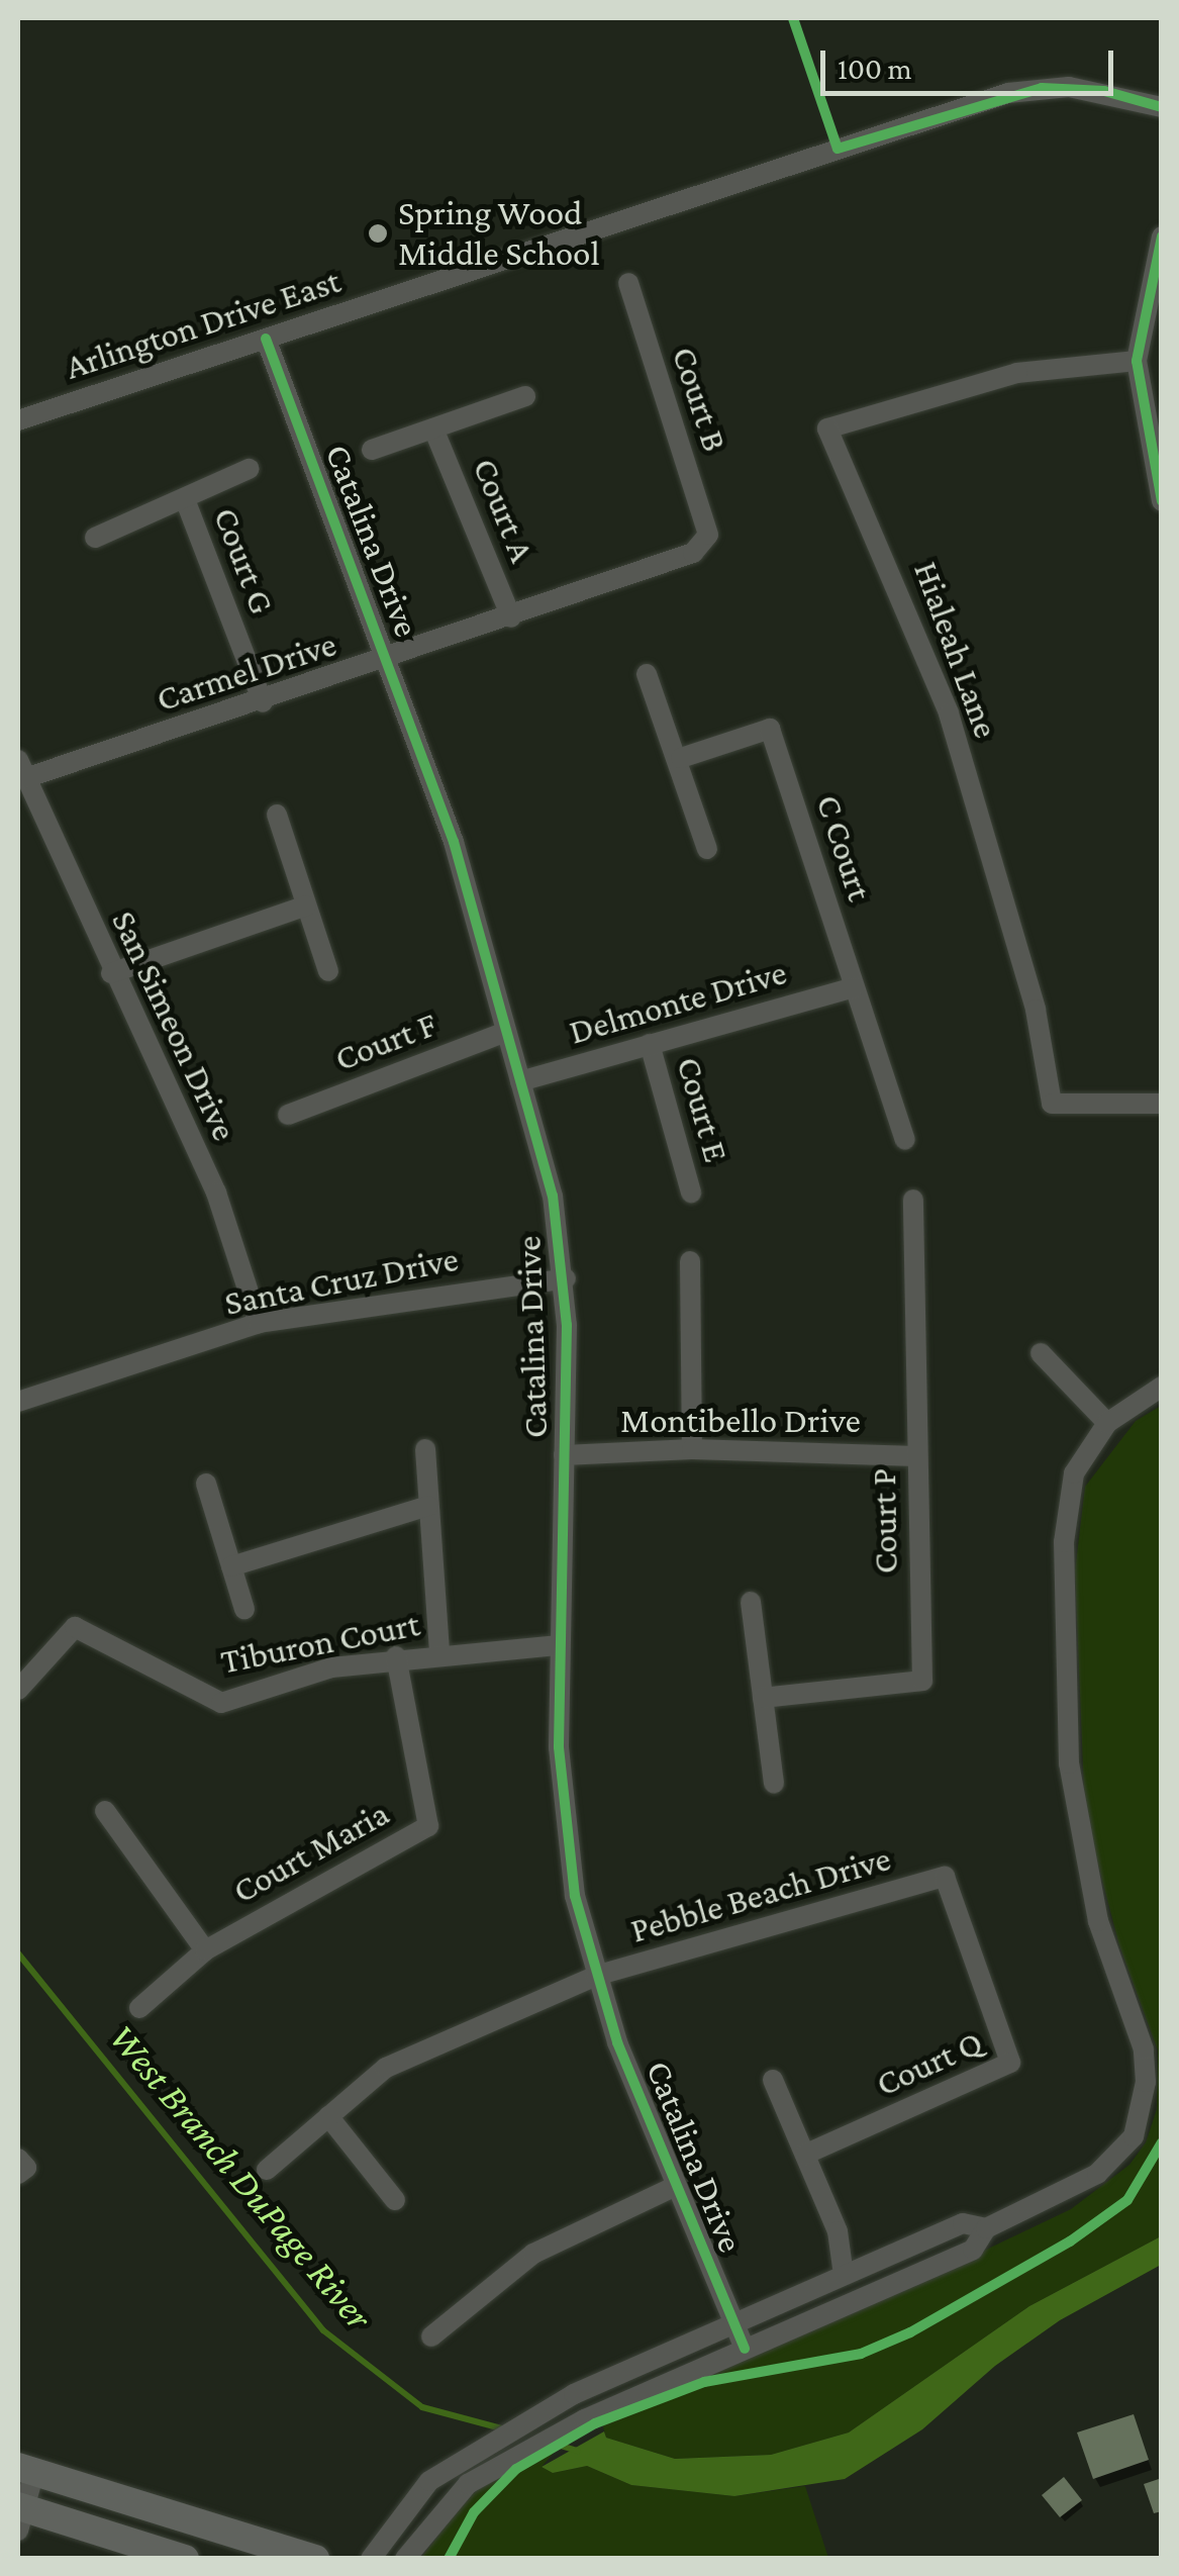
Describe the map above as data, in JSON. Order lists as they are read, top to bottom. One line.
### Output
{"streets":{"street":["Arlington Drive East","Court B","Court A","Catalina Drive","Court G","Hialeah Lane","Carmel Drive","C Court","Delmonte Drive","San Simeon Drive","Court F","Court E","Santa Cruz Drive","Montibello Drive","Court P","Tiburon Court","Court Maria","Pebble Beach Drive","Court Q"]},"crossings":[["Arlington Drive East","Catalina Drive"],["Court B","Carmel Drive"],["Court A","Carmel Drive"],["Catalina Drive","Carmel Drive"],["Catalina Drive","Delmonte Drive"],["Catalina Drive","Court F"],["Catalina Drive","Santa Cruz Drive"],["Catalina Drive","Montibello Drive"],["Catalina Drive","Tiburon Court"],["Catalina Drive","Pebble Beach Drive"],["Court G","Carmel Drive"],["Carmel Drive","San Simeon Drive"],["C Court","Delmonte Drive"],["Delmonte Drive","Court E"],["San Simeon Drive","Santa Cruz Drive"],["Montibello Drive","Court P"],["Tiburon Court","Court Maria"],["Pebble Beach Drive","Court Q"]],"water":["West Branch DuPage River"],"places":["Spring Wood Middle School"],"scale_bar":"100 m"}
